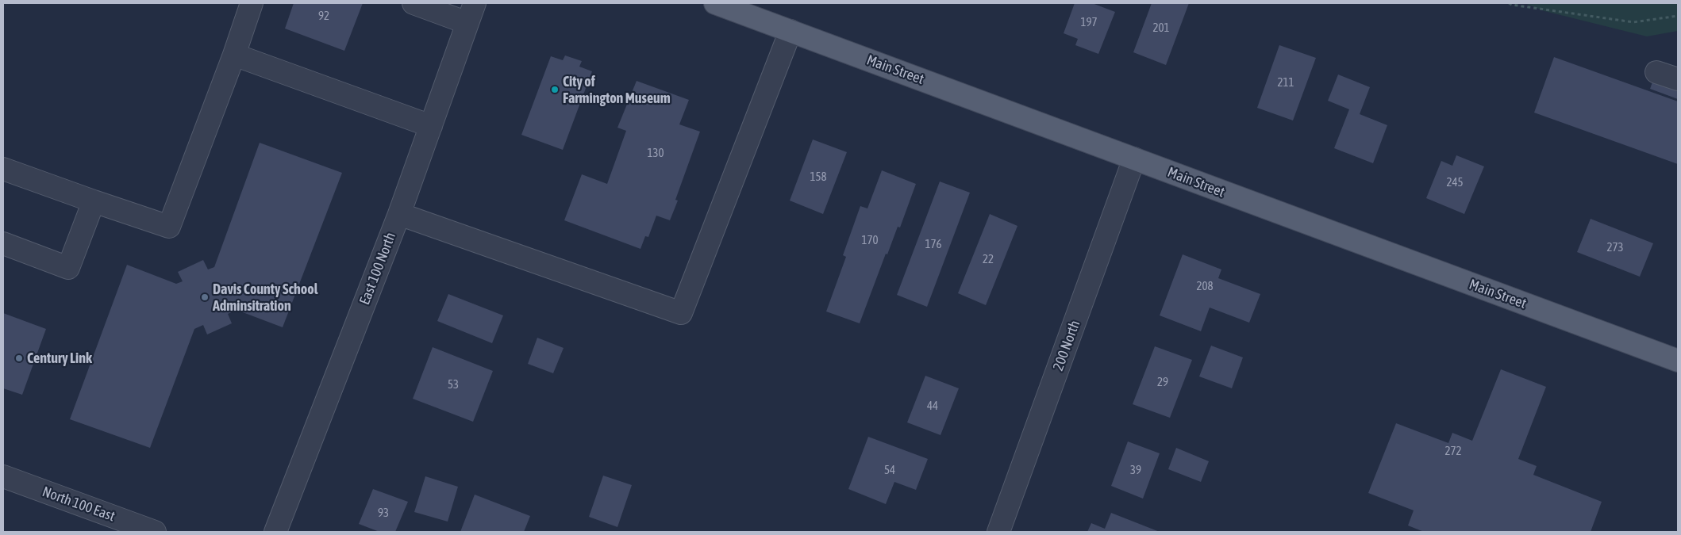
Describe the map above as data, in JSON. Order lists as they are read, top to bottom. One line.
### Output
{"streets":{"main road":["Main Street"],"street":["East 100 North","200 North","North 100 East"]},"crossings":[["Main Street","200 North"]],"places":["City of Farmington Museum","Davis County School Adminsitration","Century Link"],"house_numbers":["92","197","201","211","130","158","245","170","176","273","22","208","29","53","44","272","54","39","93"]}
